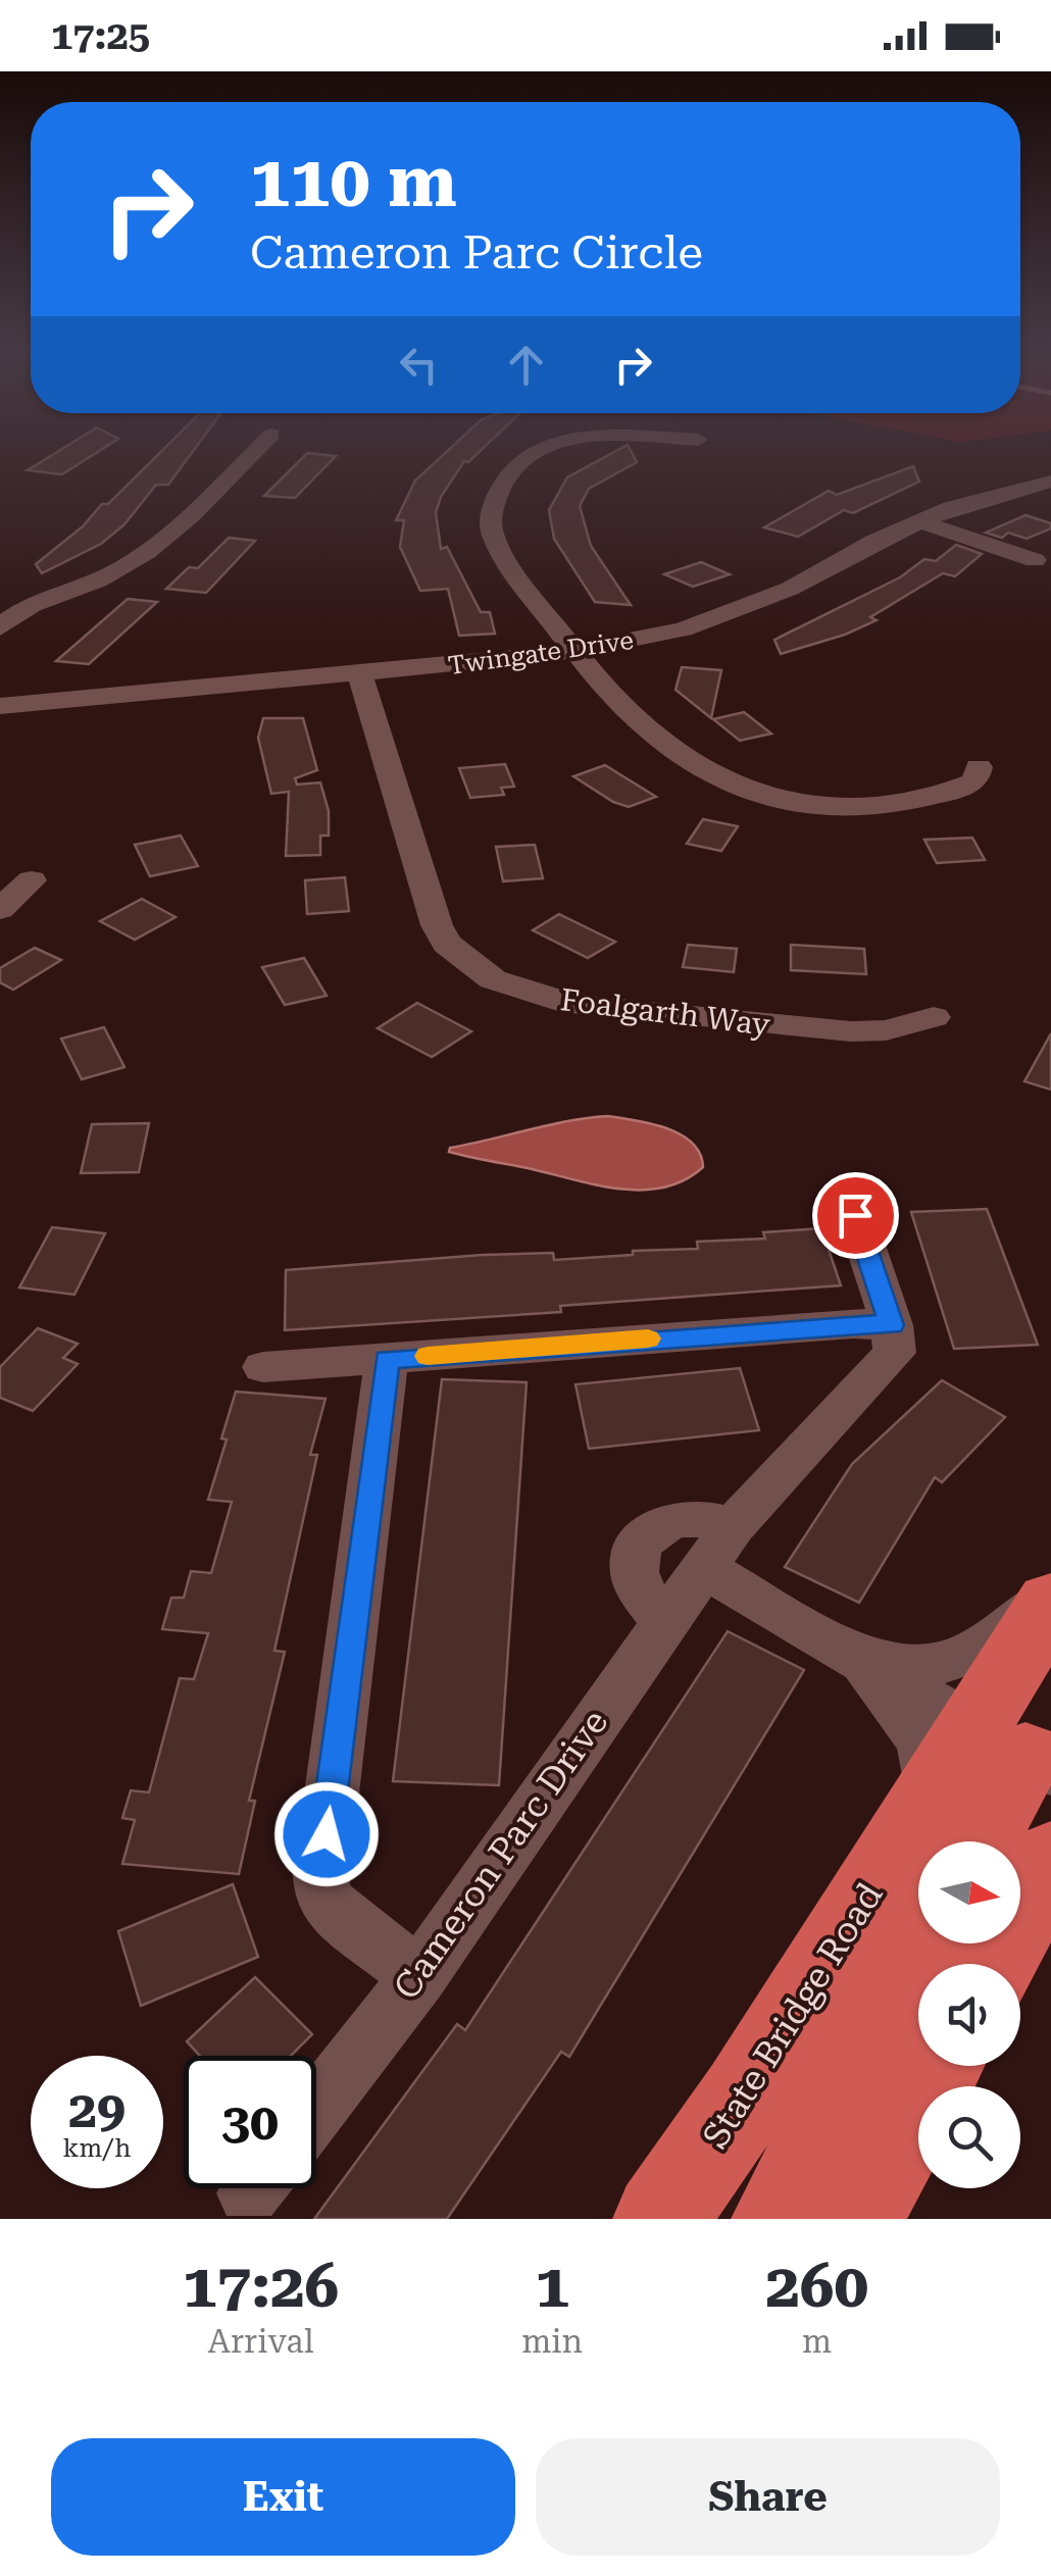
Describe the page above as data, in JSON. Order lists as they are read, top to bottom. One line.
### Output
{"streets":{"highway":["State Bridge Road"],"street":["Twingate Drive","Foalgarth Way","Cameron Parc Drive"]},"crossings":[["Twingate Drive","Foalgarth Way"]],"north":"right","page":{"status":"17:25","turn":["110 m","Cameron Parc Circle"],"speed":"29 km/h","limit":"30","eta":["17:26","Arrival","1","min","260","m"],"buttons":["Exit","Share"]}}
